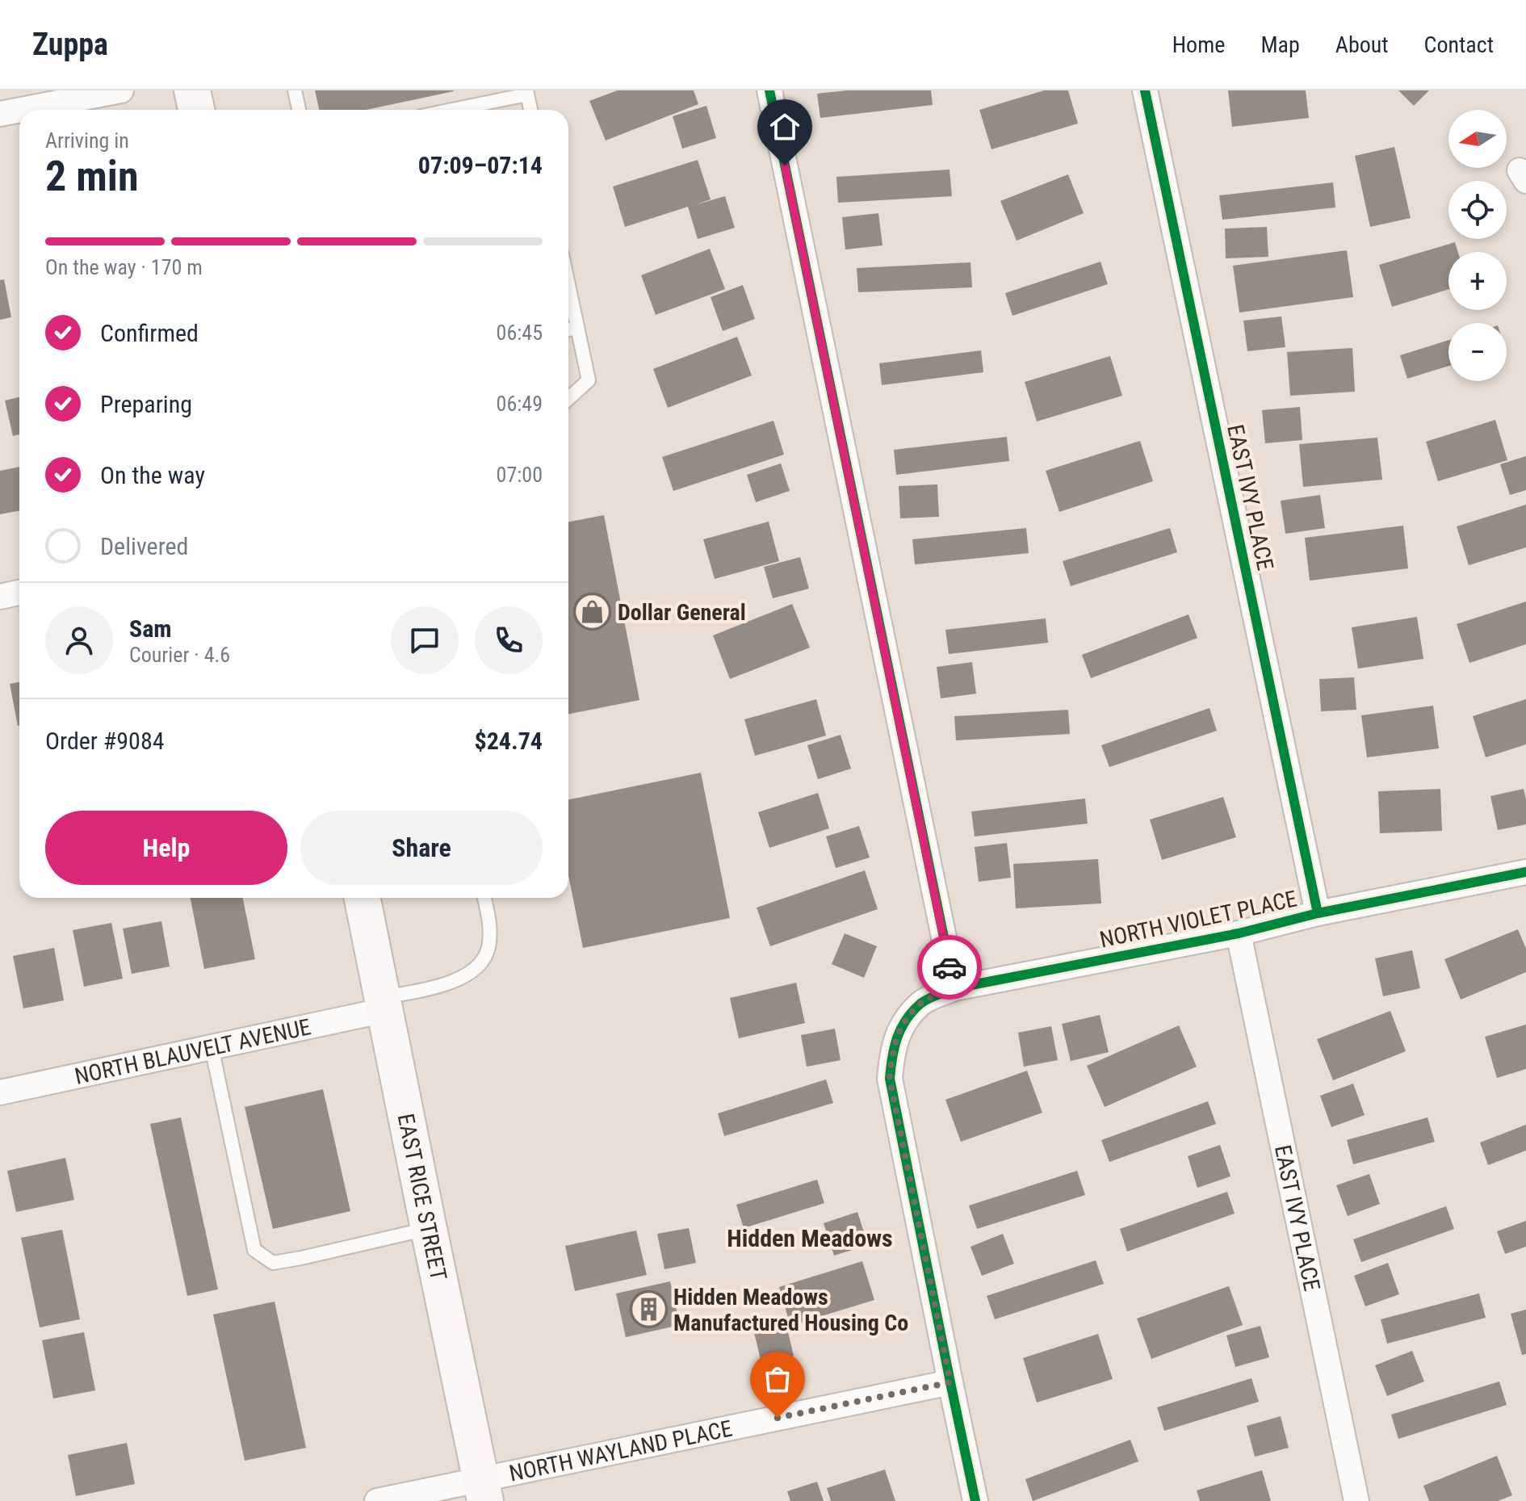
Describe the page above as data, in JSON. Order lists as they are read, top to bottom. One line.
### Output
{"streets":{"main road":["EAST RICE STREET"],"street":["EAST IVY PLACE","NORTH VIOLET PLACE","NORTH BLAUVELT AVENUE","NORTH WAYLAND PLACE"]},"crossings":[["EAST IVY PLACE","NORTH VIOLET PLACE"],["NORTH VIOLET PLACE","NORTH WAYLAND PLACE"],["NORTH BLAUVELT AVENUE","EAST RICE STREET"],["EAST RICE STREET","NORTH WAYLAND PLACE"]],"districts":["Hidden Meadows"],"places":{"shop":["Dollar General"],"building":["Hidden Meadows Manufactured Housing Co"]},"north":"left","page":{"header":"Zuppa","nav":["Home","Map","About","Contact"],"map_buttons":["+","−"],"heading":["2 min","Arriving in","07:09–07:14"],"panel":["Sam","Courier · 4.6","Order #9084","$24.74"],"bar":"On the way · 170 m","list":[["Confirmed","06:45"],["Preparing","06:49"],["On the way","07:00"],"Delivered"],"buttons":["Help","Share"]}}
